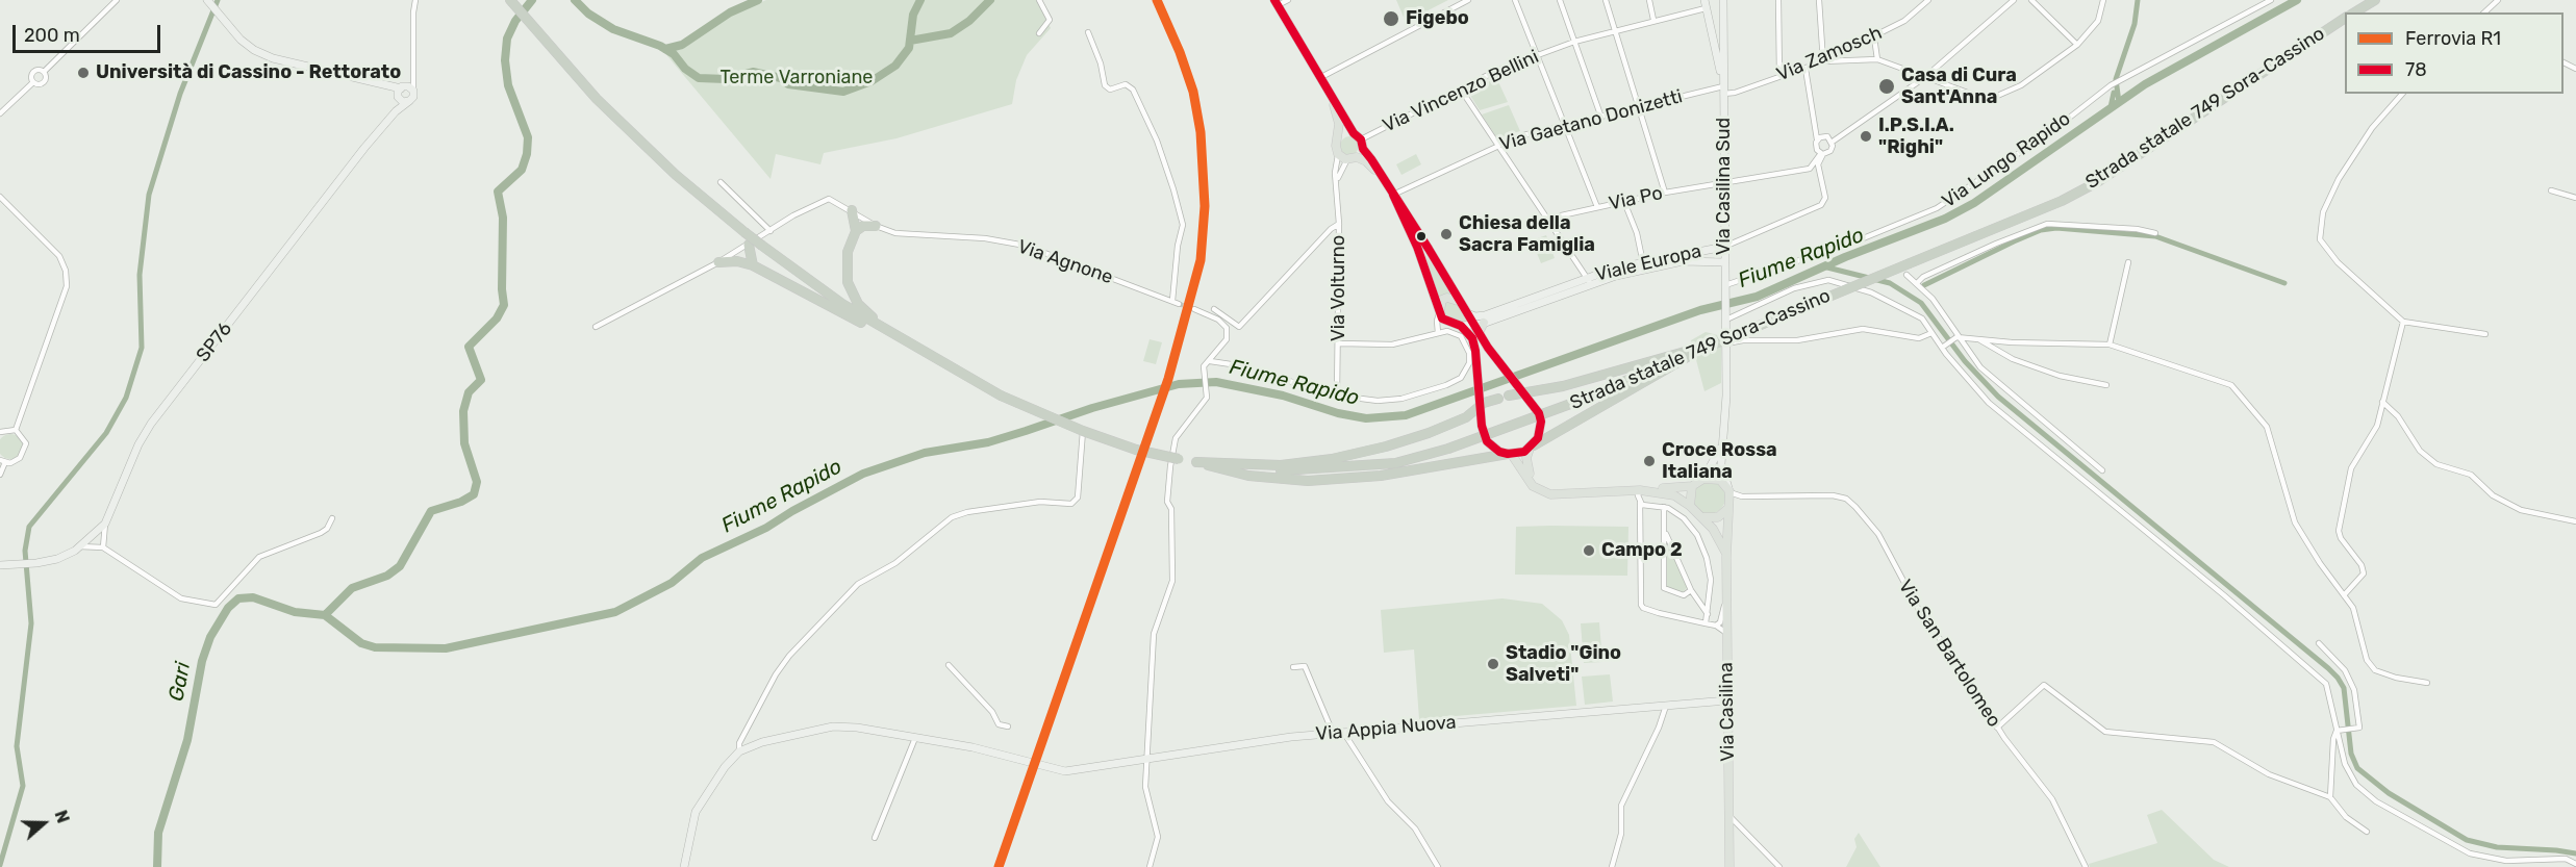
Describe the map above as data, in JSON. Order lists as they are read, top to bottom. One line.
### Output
{"streets":{"highway":["Strada statale 749 Sora-Cassino"],"main road":["Via Casilina"],"street":["Via Zamosch","Via Vincenzo Bellini","Via Gaetano Donizetti","Via Lungo Rapido","Via Casilina Sud","Via Po","Via Agnone","Viale Europa","Via Volturno","SP76","Via San Bartolomeo","Via Appia Nuova"]},"crossings":[["Via Zamosch","Via Gaetano Donizetti"],["Via Zamosch","Via Casilina Sud"],["Via Vincenzo Bellini","Via Volturno"],["Via Gaetano Donizetti","Via Casilina Sud"],["Via Lungo Rapido","Via Casilina Sud"],["Via Casilina Sud","Via Po"],["Via Casilina Sud","Viale Europa"],["Via Casilina Sud","Via Casilina"],["Via Po","Viale Europa"],["Via Casilina","Via Appia Nuova"]],"water":["Fiume Rapido","Gari"],"parks":["Terme Varroniane"],"places":["Figebo","Università di Cassino - Rettorato","Casa di Cura Sant'Anna","I.P.S.I.A. \"Righi\"","Chiesa della Sacra Famiglia","Croce Rossa Italiana","Campo 2","Stadio \"Gino Salveti\""],"lines":["rail line R1","transit line 78"],"legend":["Ferrovia R1","78"],"scale_bar":"200 m","north":"right"}
